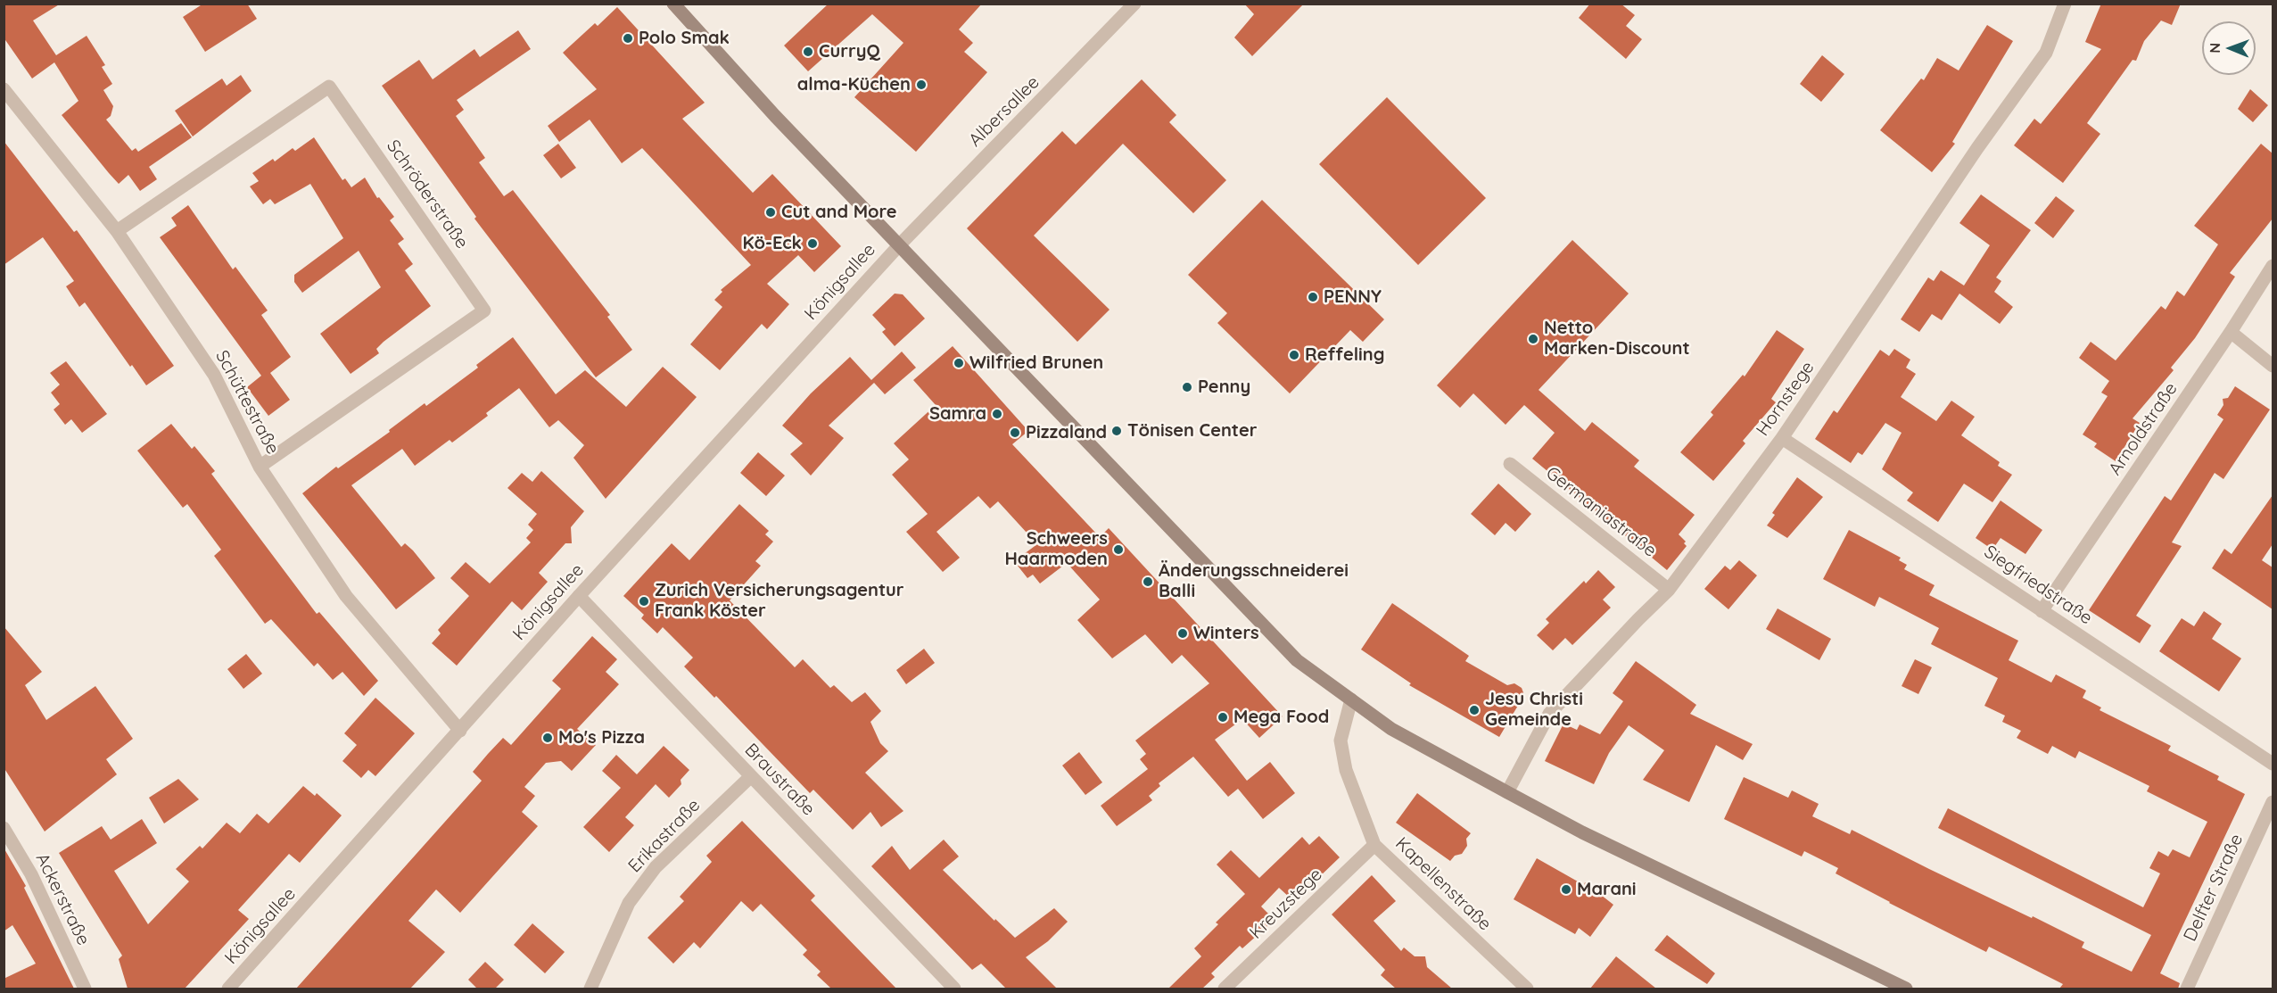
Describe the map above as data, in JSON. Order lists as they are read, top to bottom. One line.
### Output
{"streets":{"street":["Albersallee","Schröderstraße","Königsallee","Hornstege","Schüttestraße","Arnoldstraße","Germaniastraße","Siegfriedstraße","Braustraße","Erikastraße","Kapellenstraße","Delfter Straße","Ackerstraße","Kreuzstege"]},"crossings":[["Albersallee","Königsallee"],["Schröderstraße","Schüttestraße"],["Königsallee","Schüttestraße"],["Königsallee","Braustraße"],["Hornstege","Germaniastraße"],["Hornstege","Siegfriedstraße"],["Arnoldstraße","Siegfriedstraße"],["Braustraße","Erikastraße"],["Kapellenstraße","Kreuzstege"]],"places":["Polo Smak","CurryQ","alma-Küchen","Cut and More","Kö-Eck","PENNY","Netto Marken-Discount","Reffeling","Wilfried Brunen","Penny","Samra","Tönisen Center","Pizzaland","Schweers Haarmoden","Änderungsschneiderei Balli","Zurich Versicherungsagentur Frank Köster","Winters","Jesu Christi Gemeinde","Mega Food","Mo's Pizza","Marani"],"north":"left"}
